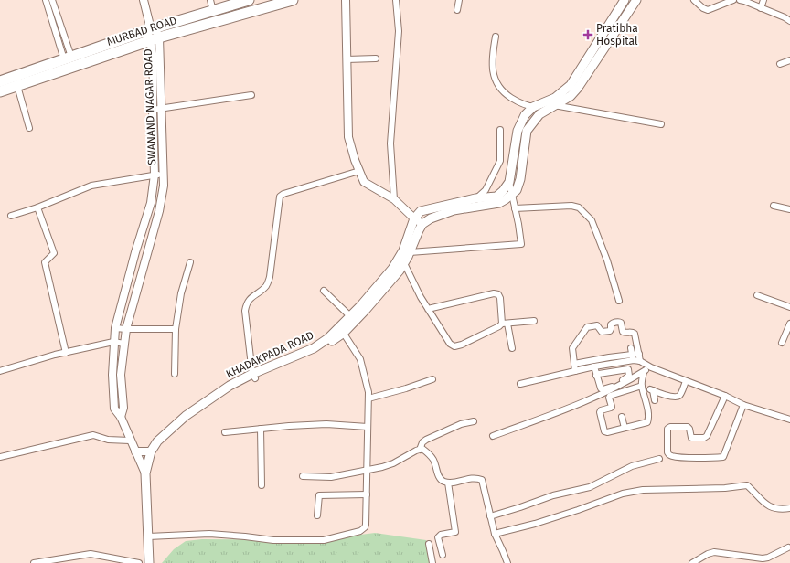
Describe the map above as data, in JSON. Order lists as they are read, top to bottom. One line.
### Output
{"streets":{"highway":["MURBAD ROAD"],"main road":["SWANAND NAGAR ROAD","KHADAKPADA ROAD"]},"crossings":[["MURBAD ROAD","SWANAND NAGAR ROAD"]],"places":{"health":["Pratibha Hospital"]}}
